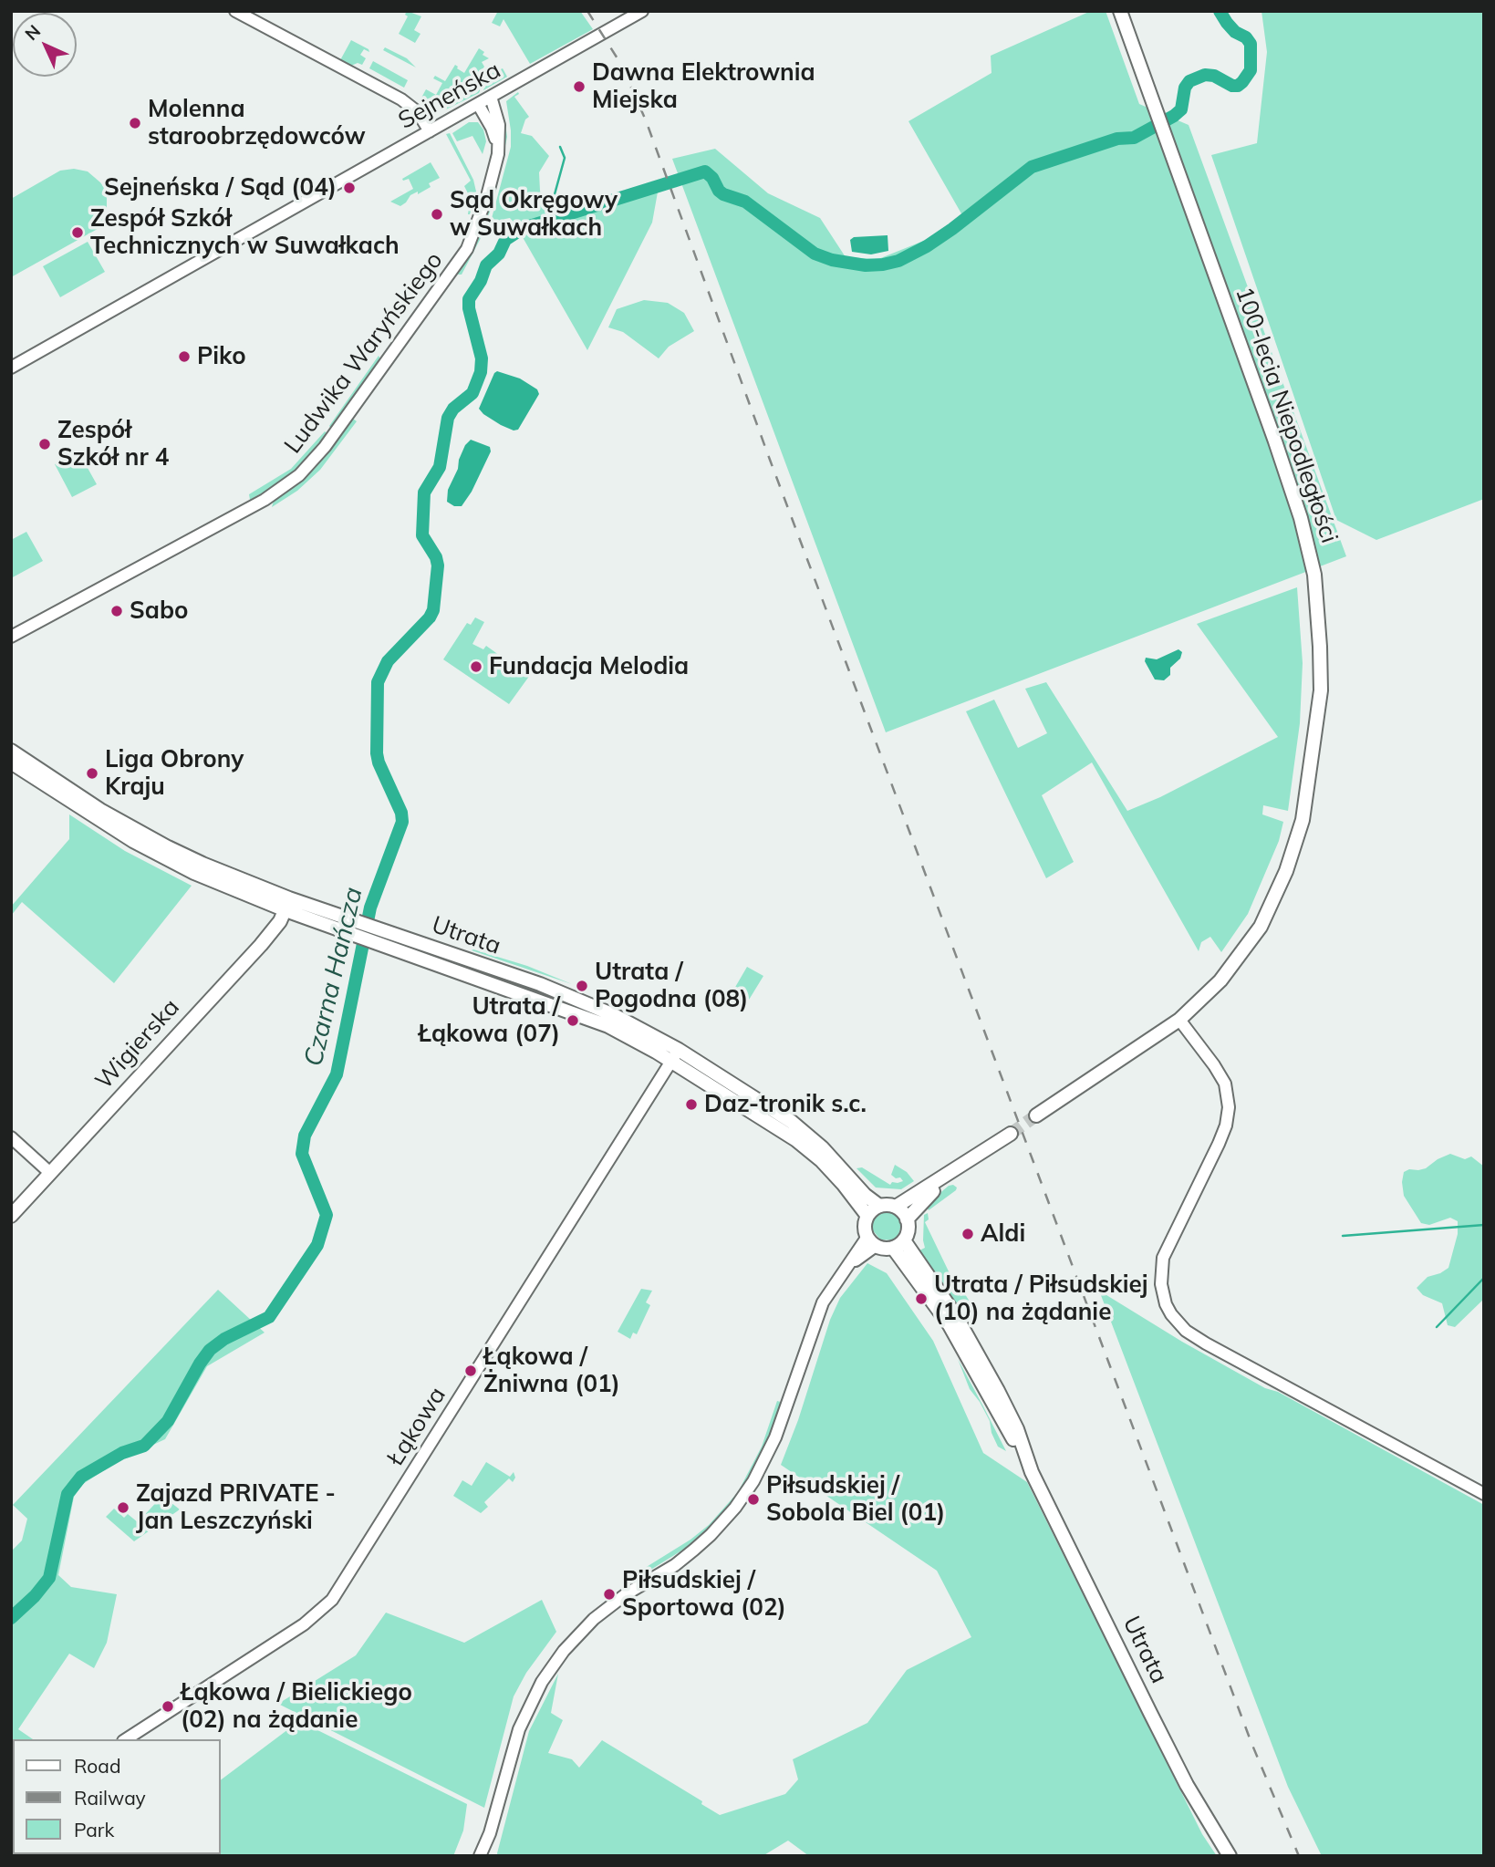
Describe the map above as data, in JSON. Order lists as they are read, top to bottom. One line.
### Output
{"streets":{"main road":["100-lecia Niepodległości","Utrata","Wigierska"],"street":["Sejneńska","Ludwika Waryńskiego","Łąkowa"]},"crossings":[["Sejneńska","Ludwika Waryńskiego"],["Utrata","Wigierska"],["Utrata","Łąkowa"]],"water":["Czarna Hańcza"],"places":["Dawna Elektrownia Miejska","Molenna staroobrzędowców","Sejneńska / Sąd (04)","Sąd Okręgowy w Suwałkach","Zespół Szkół Technicznych w Suwałkach","Piko","Zespół Szkół nr 4","Sabo","Fundacja Melodia","Liga Obrony Kraju","Utrata / Pogodna (08)","Utrata / Łąkowa (07)","Daz-tronik s.c.","Aldi","Utrata / Piłsudskiej (10) na żądanie","Łąkowa / Żniwna (01)","Piłsudskiej / Sobola Biel (01)","Zajazd PRIVATE - Jan Leszczyński","Piłsudskiej / Sportowa (02)","Łąkowa / Bielickiego (02) na żądanie"],"legend":["Road","Railway","Park"],"north":"top left"}
